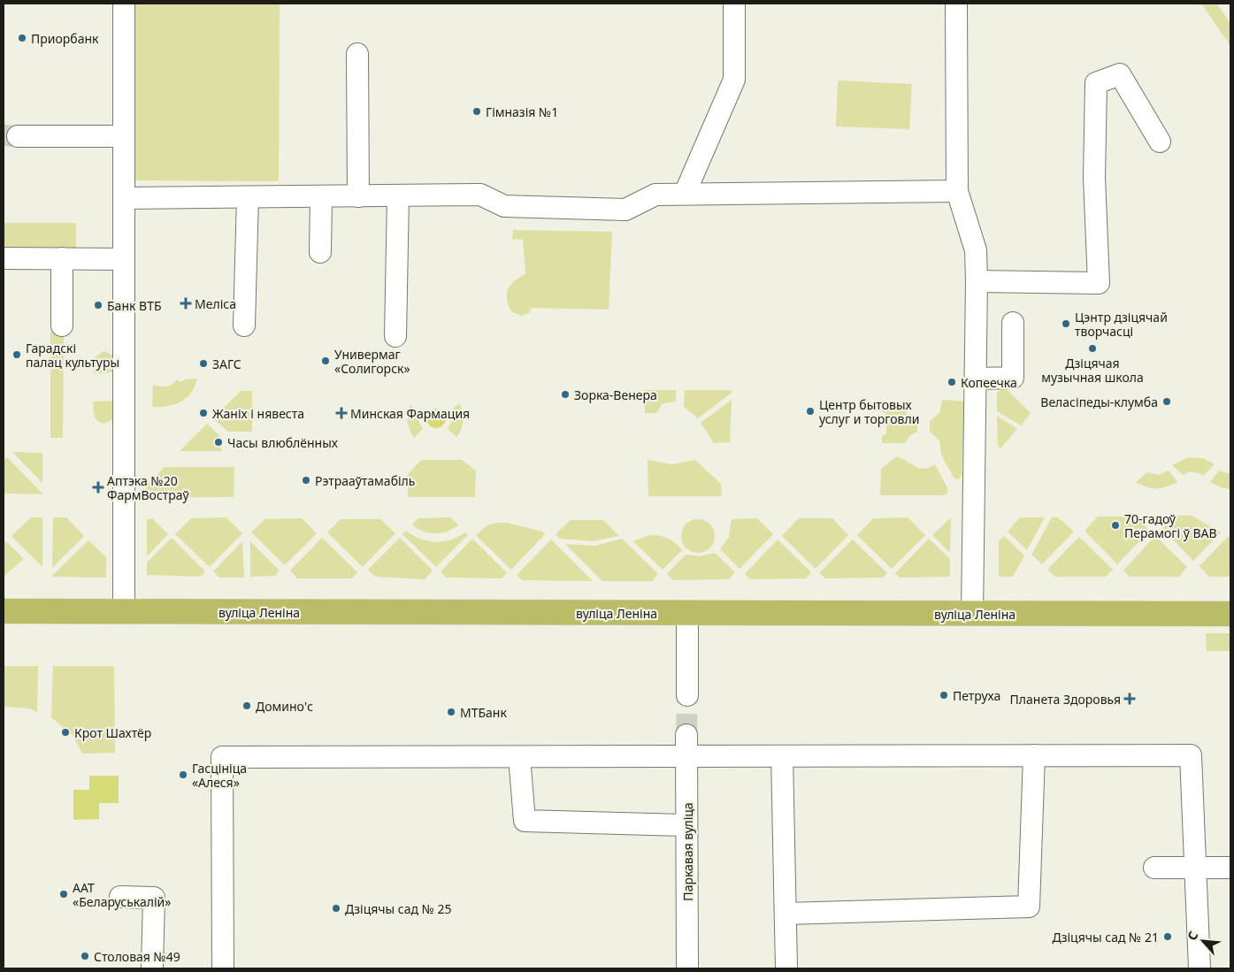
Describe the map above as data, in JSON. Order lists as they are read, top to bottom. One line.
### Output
{"streets":{"main road":["вуліца Леніна"],"street":["Паркавая вуліца"]},"places":{"other":["Приорбанк","Гімназія №1","Банк ВТБ","Цэнтр дзіцячай творчасці","Дзіцячая музычная школа","Гарадскі палац культуры","Универмаг «Солигорск»","ЗАГС","Копеечка","Зорка-Венера","Веласіпеды-клумба","Центр бытовых услуг и торговли","Жаніх і нявеста","Часы влюблённых","Рэтрааўтамабіль","70-гадоў Перамогі ў ВАВ","Петруха","Домино'c","МТБанк","Крот Шахтёр","Гасцініца «Алеся»","ААТ «Беларуськалій»","Дзіцячы сад № 25","Дзіцячы сад № 21","Столовая №49"],"health":["Меліса","Минская Фармация","Аптэка №20 ФармВостраў","Планета Здоровья"]},"north":"top left"}
